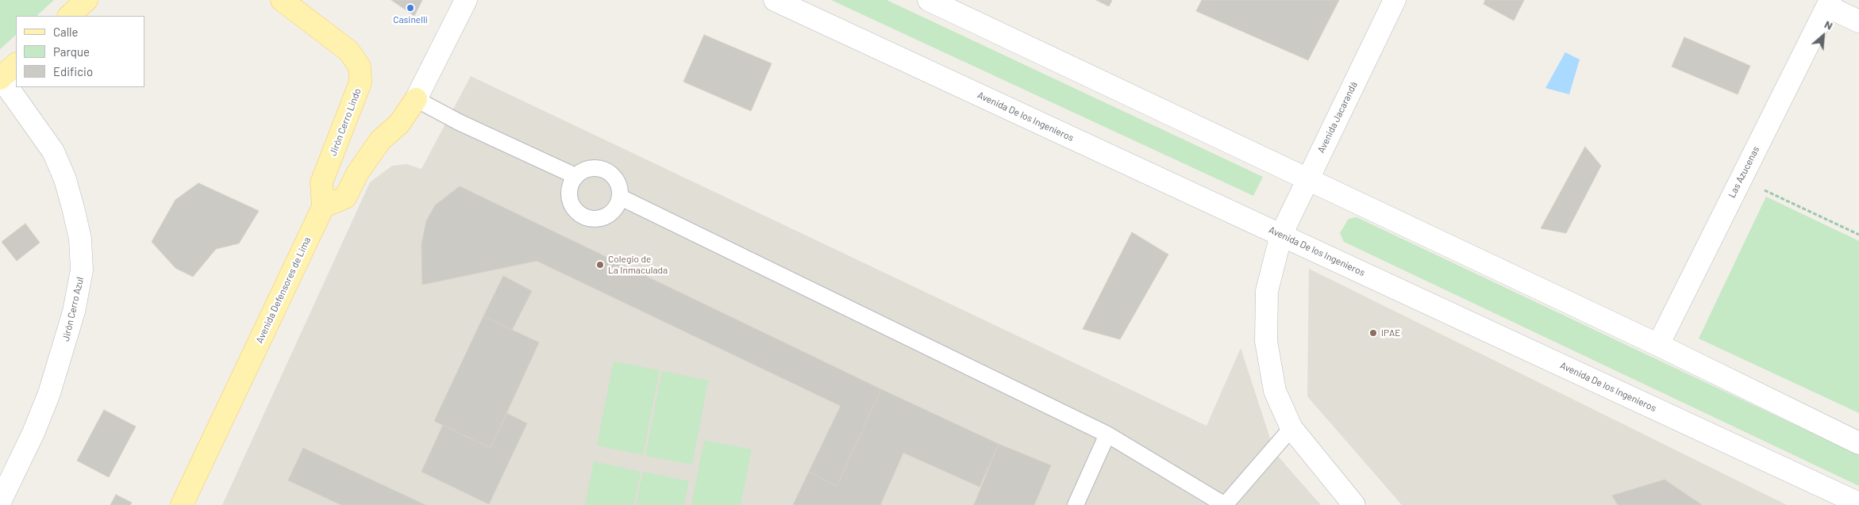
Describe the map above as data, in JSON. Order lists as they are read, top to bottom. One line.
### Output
{"streets":{"main road":["Jirón Cerro Lindo","Avenida Defensores de Lima"],"street":["Avenida De los Ingenieros","Avenida Jacarandá","Las Azucenas","Jirón Cerro Azul"]},"crossings":[["Avenida De los Ingenieros","Avenida Jacarandá"],["Jirón Cerro Lindo","Avenida Defensores de Lima"]],"places":["Casinelli","Colegio de La Inmaculada","IPAE"],"legend":["Calle","Parque","Edificio"],"north":"top right"}
